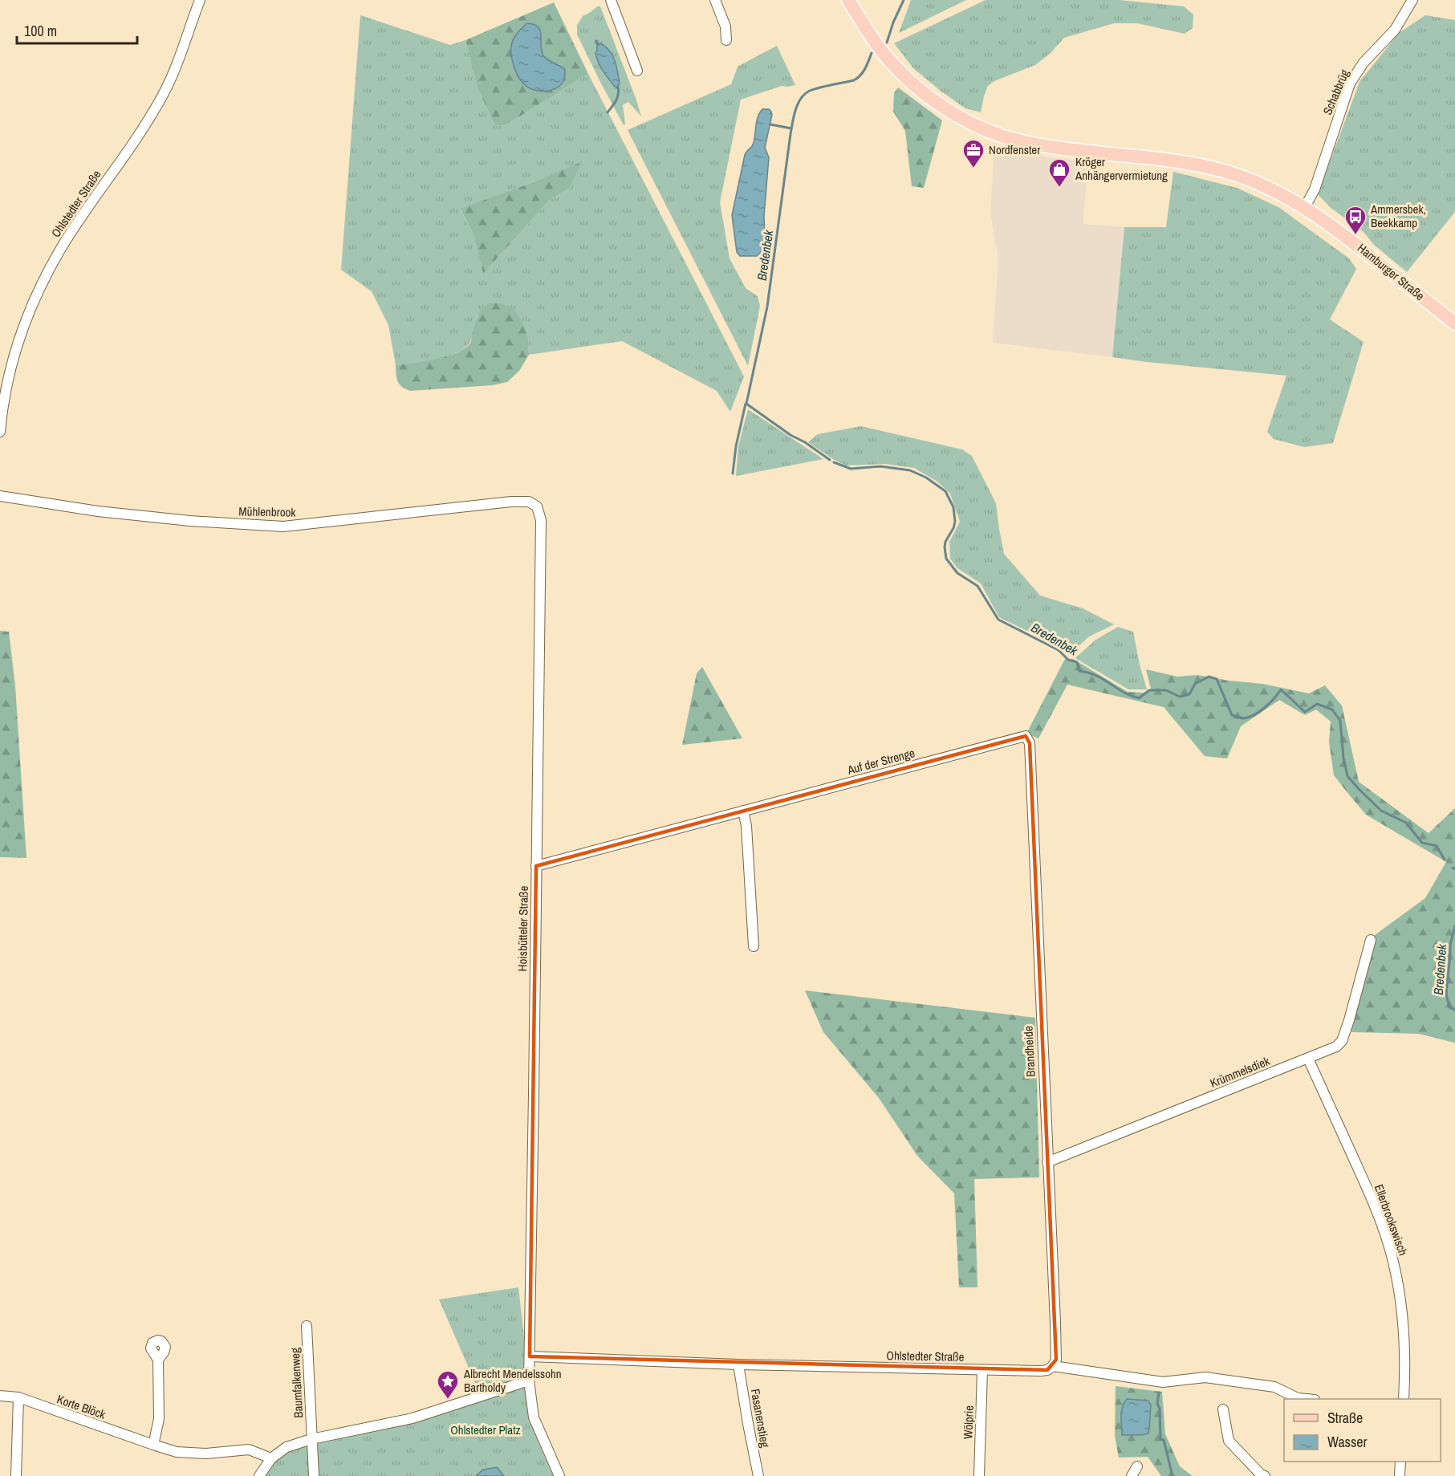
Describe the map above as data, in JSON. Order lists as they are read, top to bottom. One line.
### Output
{"streets":{"main road":["Hamburger Straße"],"street":["Schabbrüg","Ohlstedter Straße","Mühlenbrook","Auf der Strenge","Hoisbütteler Straße","Brandheide","Krümmelsdiek","Ellerbrookswisch","Baumfalkenweg","Korte Blöck","Fasanenstieg","Wölprie"]},"crossings":[["Schabbrüg","Hamburger Straße"],["Ohlstedter Straße","Hoisbütteler Straße"],["Ohlstedter Straße","Brandheide"],["Ohlstedter Straße","Fasanenstieg"],["Ohlstedter Straße","Wölprie"],["Mühlenbrook","Hoisbütteler Straße"],["Auf der Strenge","Hoisbütteler Straße"],["Auf der Strenge","Brandheide"],["Brandheide","Krümmelsdiek"],["Krümmelsdiek","Ellerbrookswisch"]],"water":["Bredenbek"],"parks":["Ohlstedter Platz"],"places":{"office":["Nordfenster"],"shop":["Kröger Anhängervermietung"],"bus stop":["Ammersbek, Beekkamp"],"place":["Albrecht Mendelssohn Bartholdy"]},"legend":["Straße","Wasser"],"scale_bar":"100 m"}
